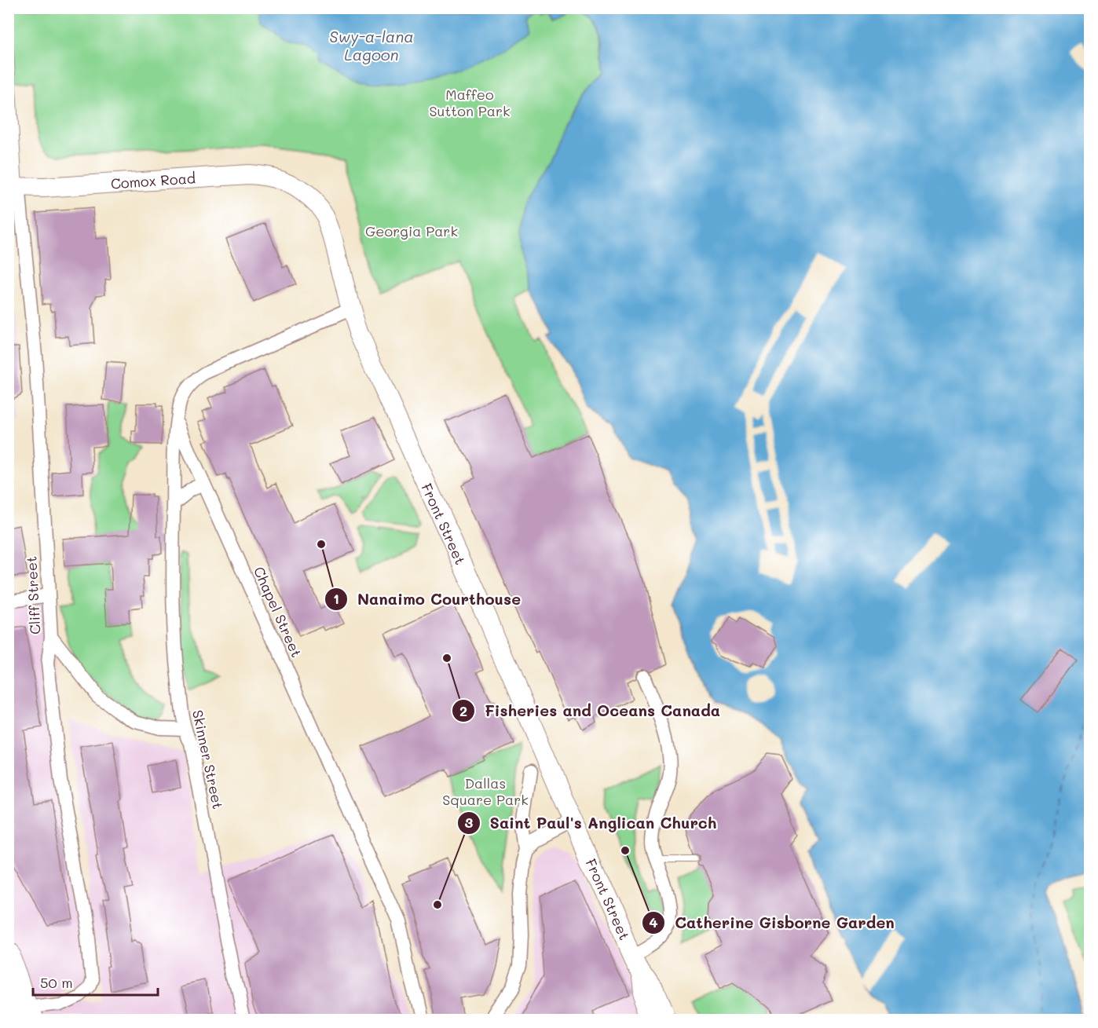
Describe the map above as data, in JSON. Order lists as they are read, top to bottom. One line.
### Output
{"streets":{"street":["Comox Road","Front Street","Cliff Street","Chapel Street","Skinner Street"]},"crossings":[["Comox Road","Front Street"],["Comox Road","Cliff Street"],["Chapel Street","Skinner Street"]],"water":["Swy-a-lana Lagoon"],"parks":["Maffeo Sutton Park","Georgia Park","Dallas Square Park"],"places":["Nanaimo Courthouse","Fisheries and Oceans Canada","Catherine Gisborne Garden","Saint Paul's Anglican Church"],"scale_bar":"50 m"}
